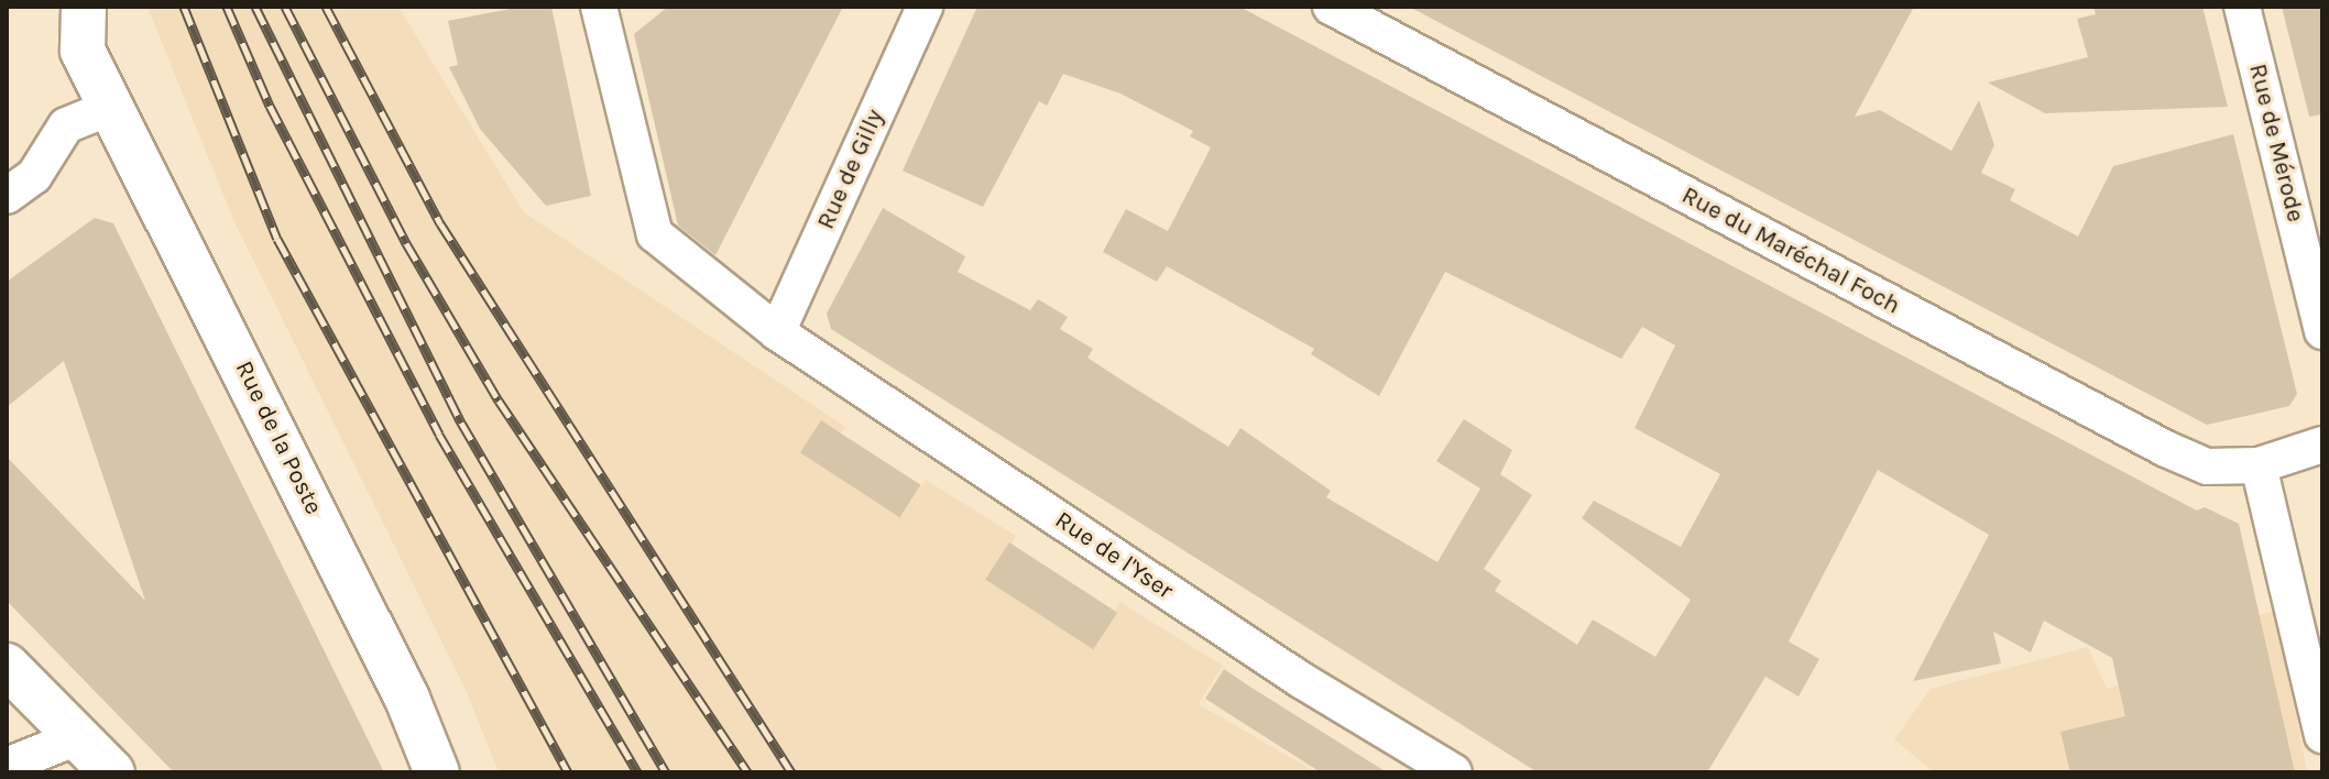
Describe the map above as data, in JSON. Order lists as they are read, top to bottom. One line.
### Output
{"streets":{"street":["Rue de Mérode","Rue de Gilly","Rue du Maréchal Foch","Rue de la Poste","Rue de l'Yser"]},"crossings":[["Rue de Gilly","Rue de l'Yser"]]}
